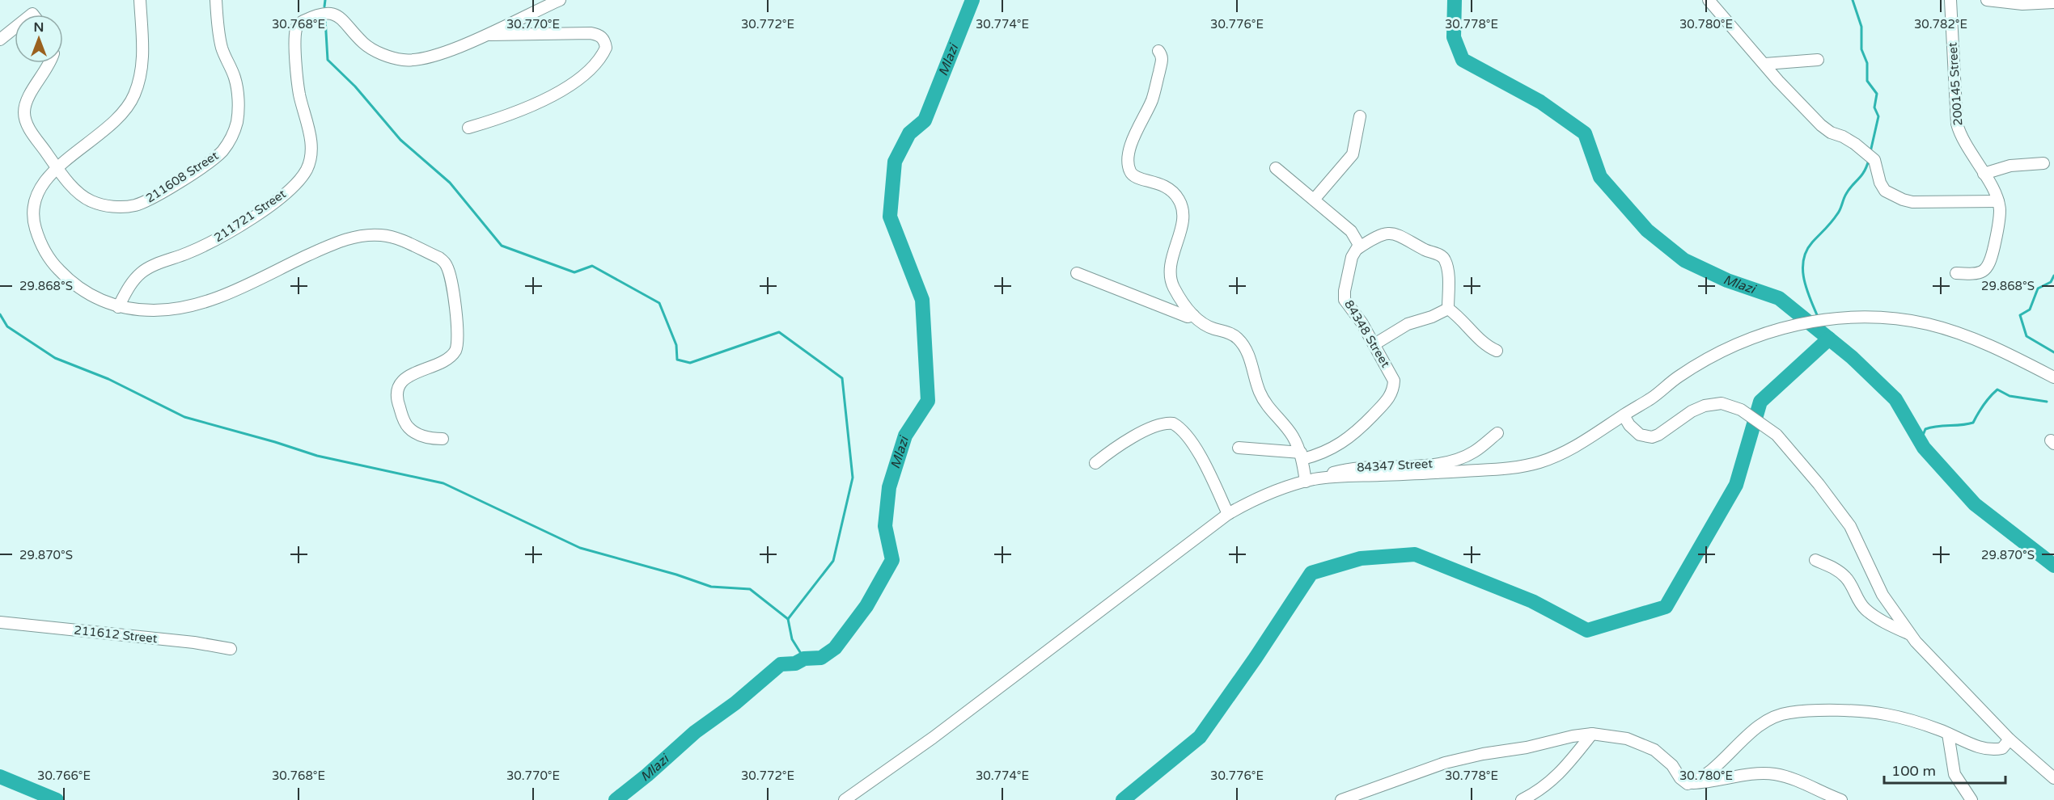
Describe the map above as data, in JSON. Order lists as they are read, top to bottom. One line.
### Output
{"streets":{"street":["200145 Street","211608 Street","211721 Street","84348 Street","84347 Street","211612 Street"]},"water":["Mlazi"],"scale_bar":"100 m","north":"top","coordinates":["30.768°E","30.770°E","30.772°E","30.774°E","30.776°E","30.778°E","30.780°E","30.782°E","29.868°S","29.870°S","30.766°E"]}
